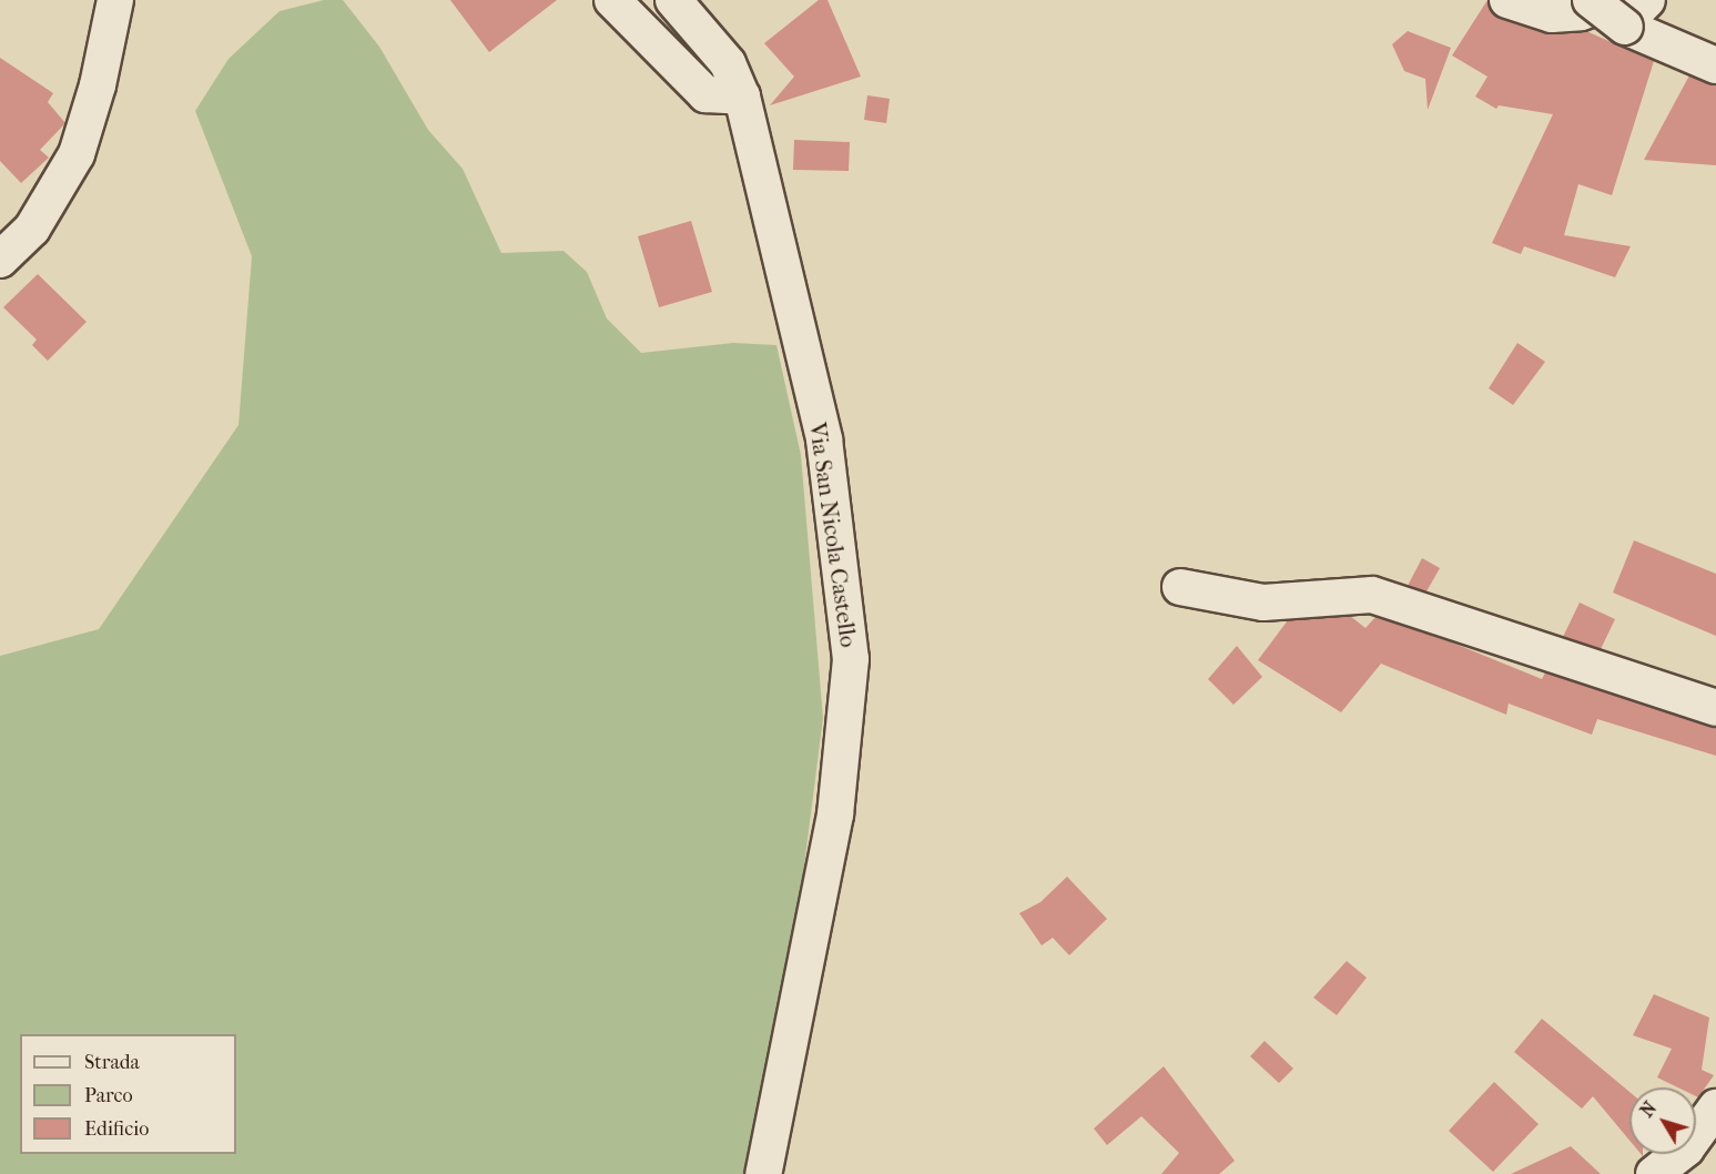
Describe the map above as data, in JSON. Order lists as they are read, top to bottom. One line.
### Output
{"streets":{"street":["Via San Nicola Castello"]},"legend":["Strada","Parco","Edificio"],"north":"top left"}
